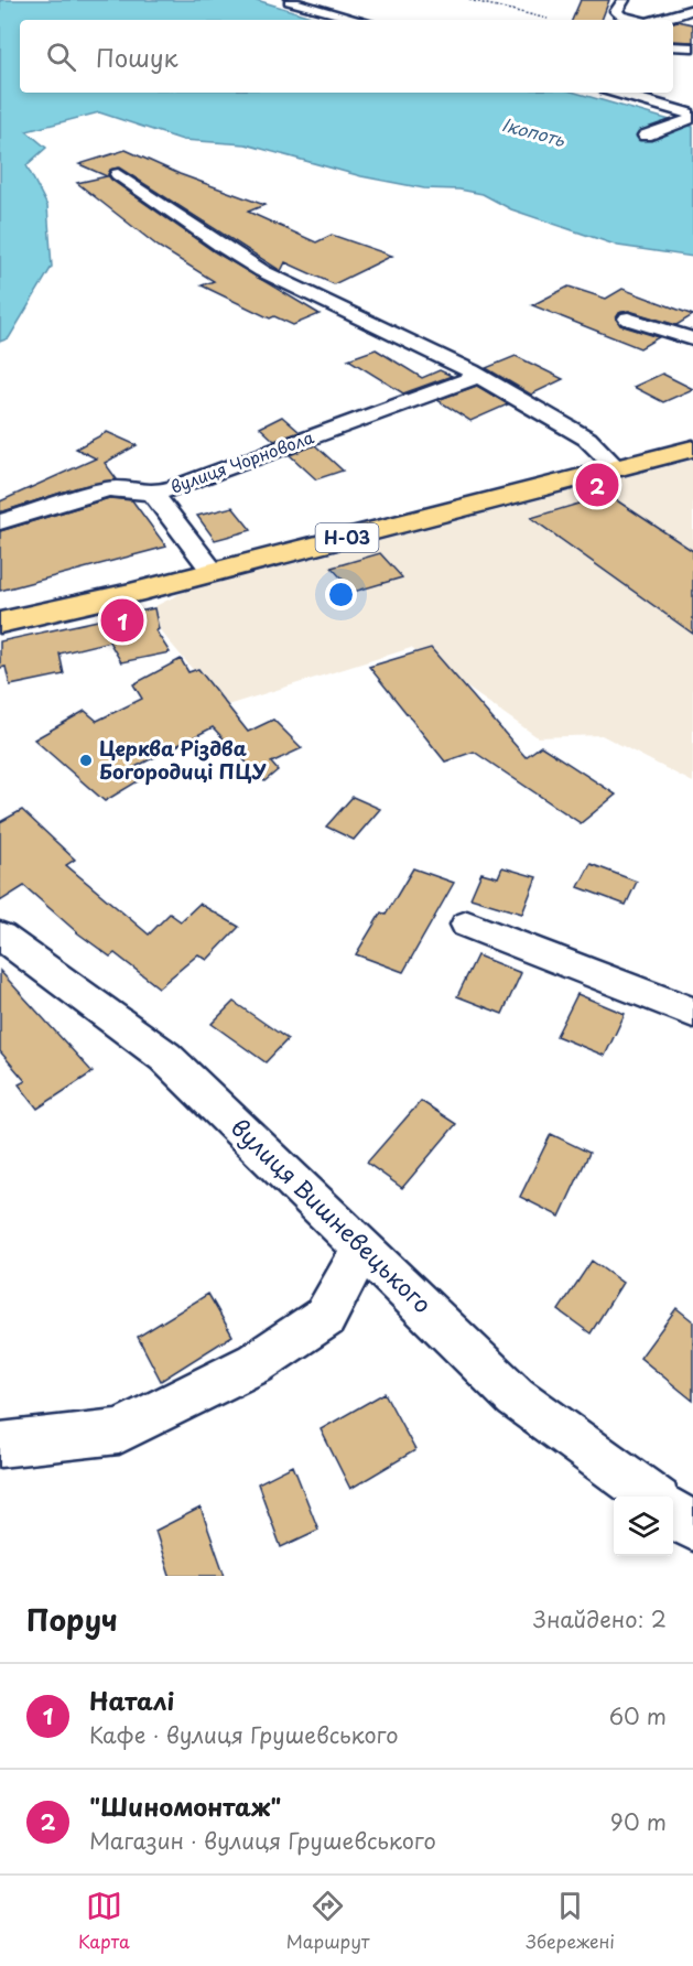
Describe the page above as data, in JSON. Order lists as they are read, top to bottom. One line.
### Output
{"streets":{"main road":["Н-03"],"street":["вулиця Чорновола","вулиця Вишневецького"]},"water":["Ікопоть"],"places":["Церква Різдва Богородиці ПЦУ"],"page":{"search":"Пошук","pins":["2","1"],"heading":["Поруч","Знайдено: 2"],"list":[{"mark":"1","name":"Наталі","note":"Кафе · вулиця Грушевського","value":"60 m"},{"mark":"2","name":"\"Шиномонтаж\"","note":"Магазин · вулиця Грушевського","value":"90 m"}],"nav":["Карта","Маршрут","Збережені"]}}
